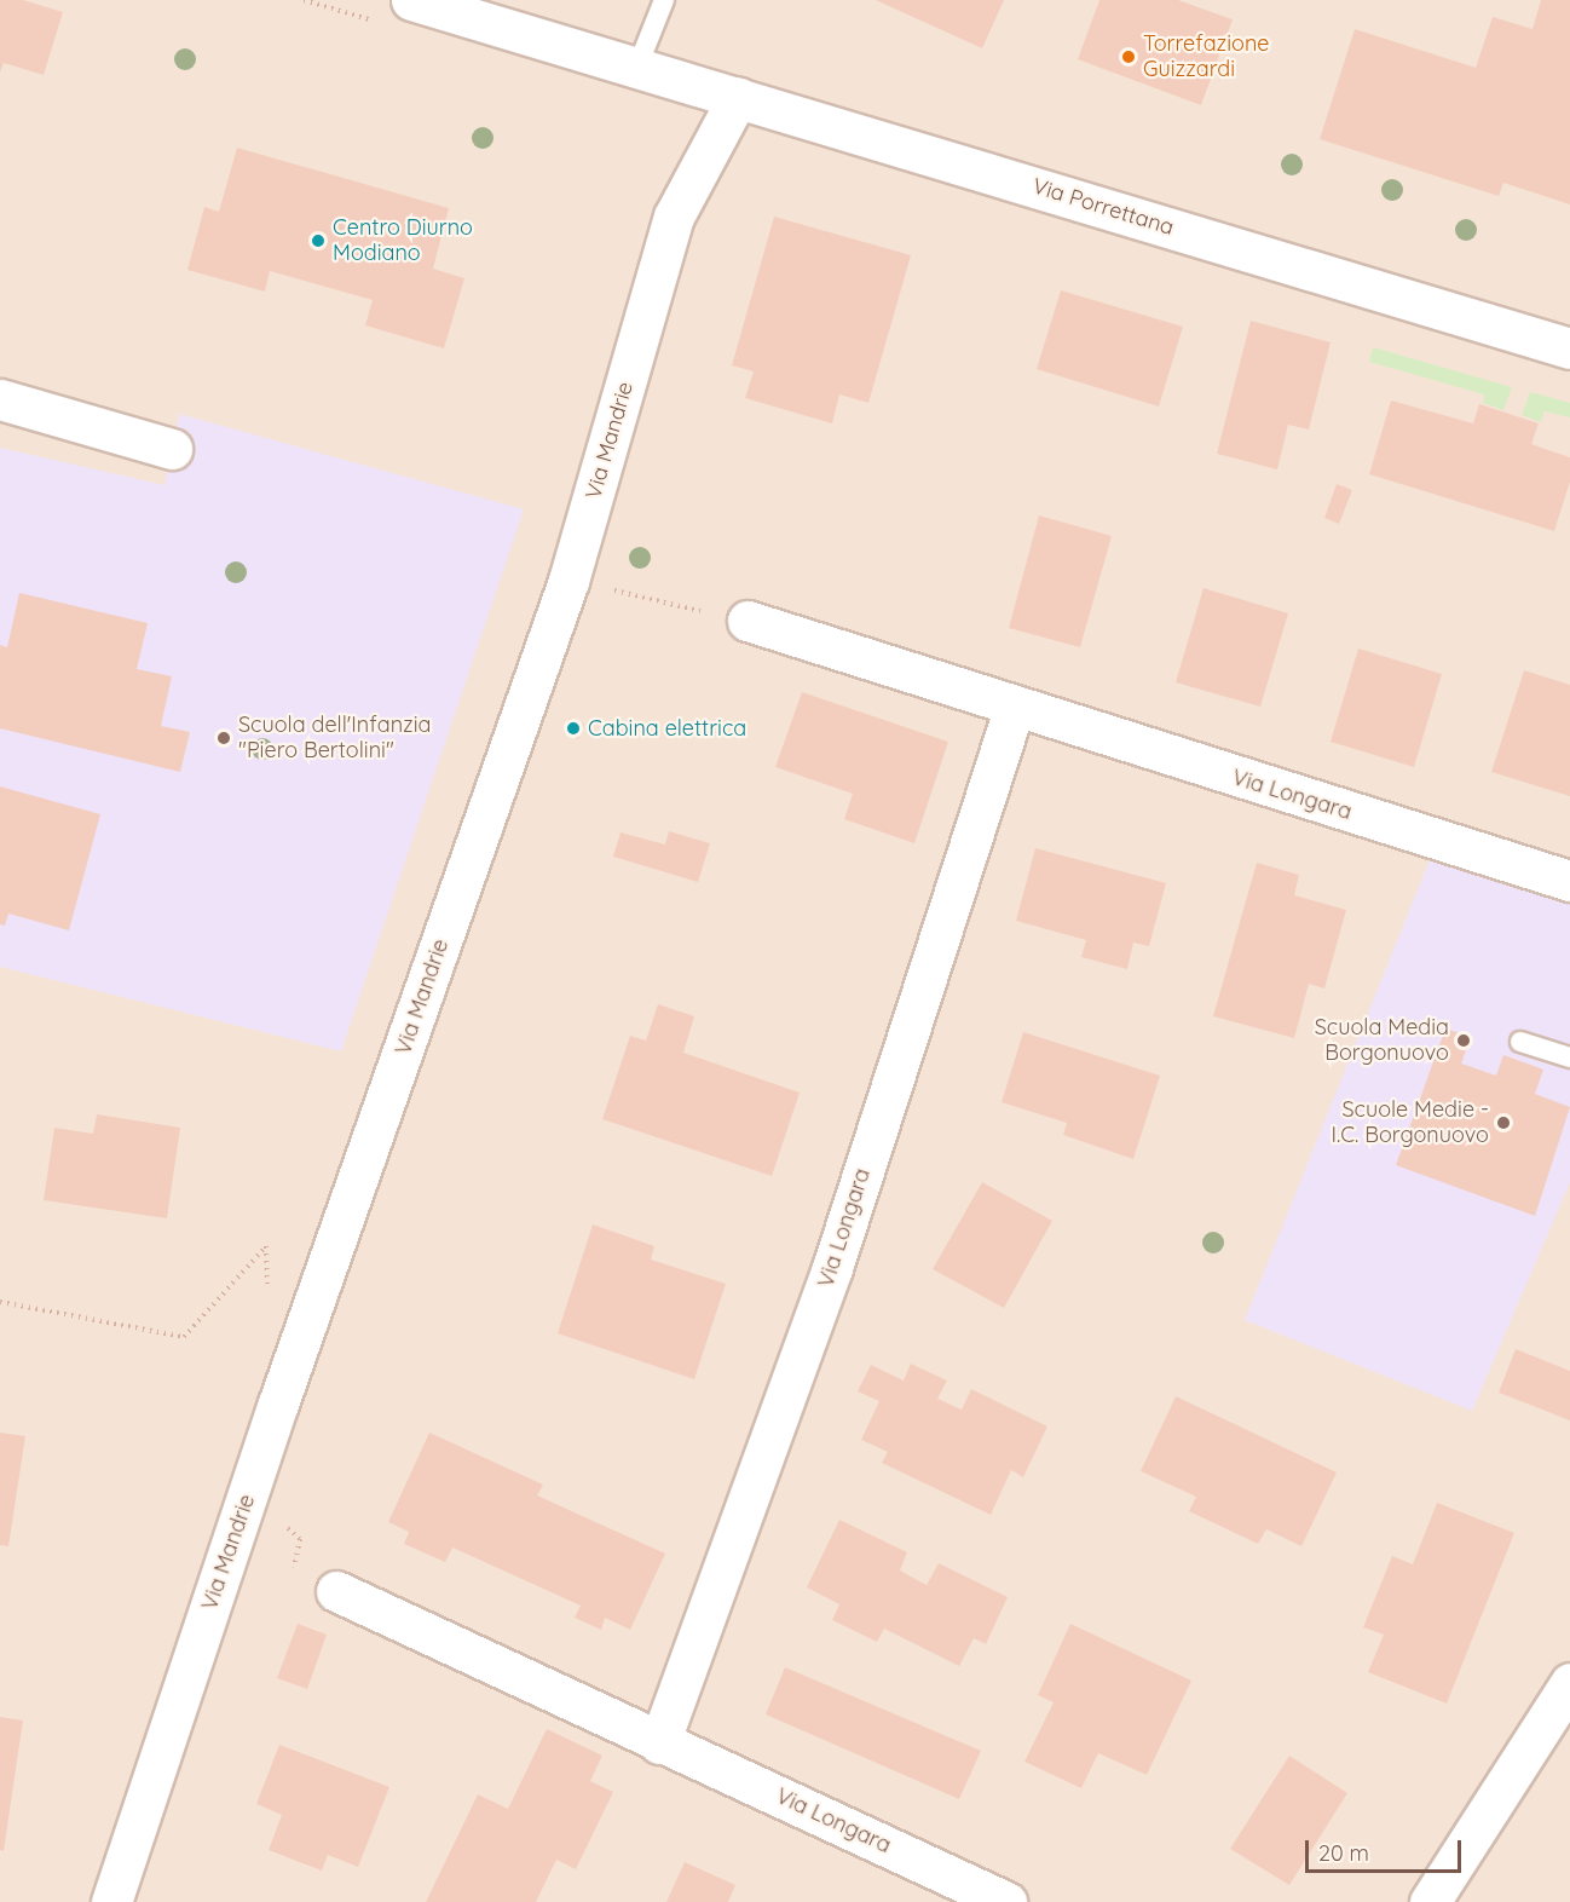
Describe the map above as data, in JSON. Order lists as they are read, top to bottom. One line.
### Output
{"streets":{"street":["Via Porrettana","Via Mandrie","Via Longara"]},"crossings":[["Via Porrettana","Via Mandrie"]],"places":["Torrefazione Guizzardi","Centro Diurno Modiano","Cabina elettrica","Scuola dell'Infanzia \"Piero Bertolini\"","Scuola Media Borgonuovo","Scuole Medie - I.C. Borgonuovo"],"scale_bar":"20 m"}
